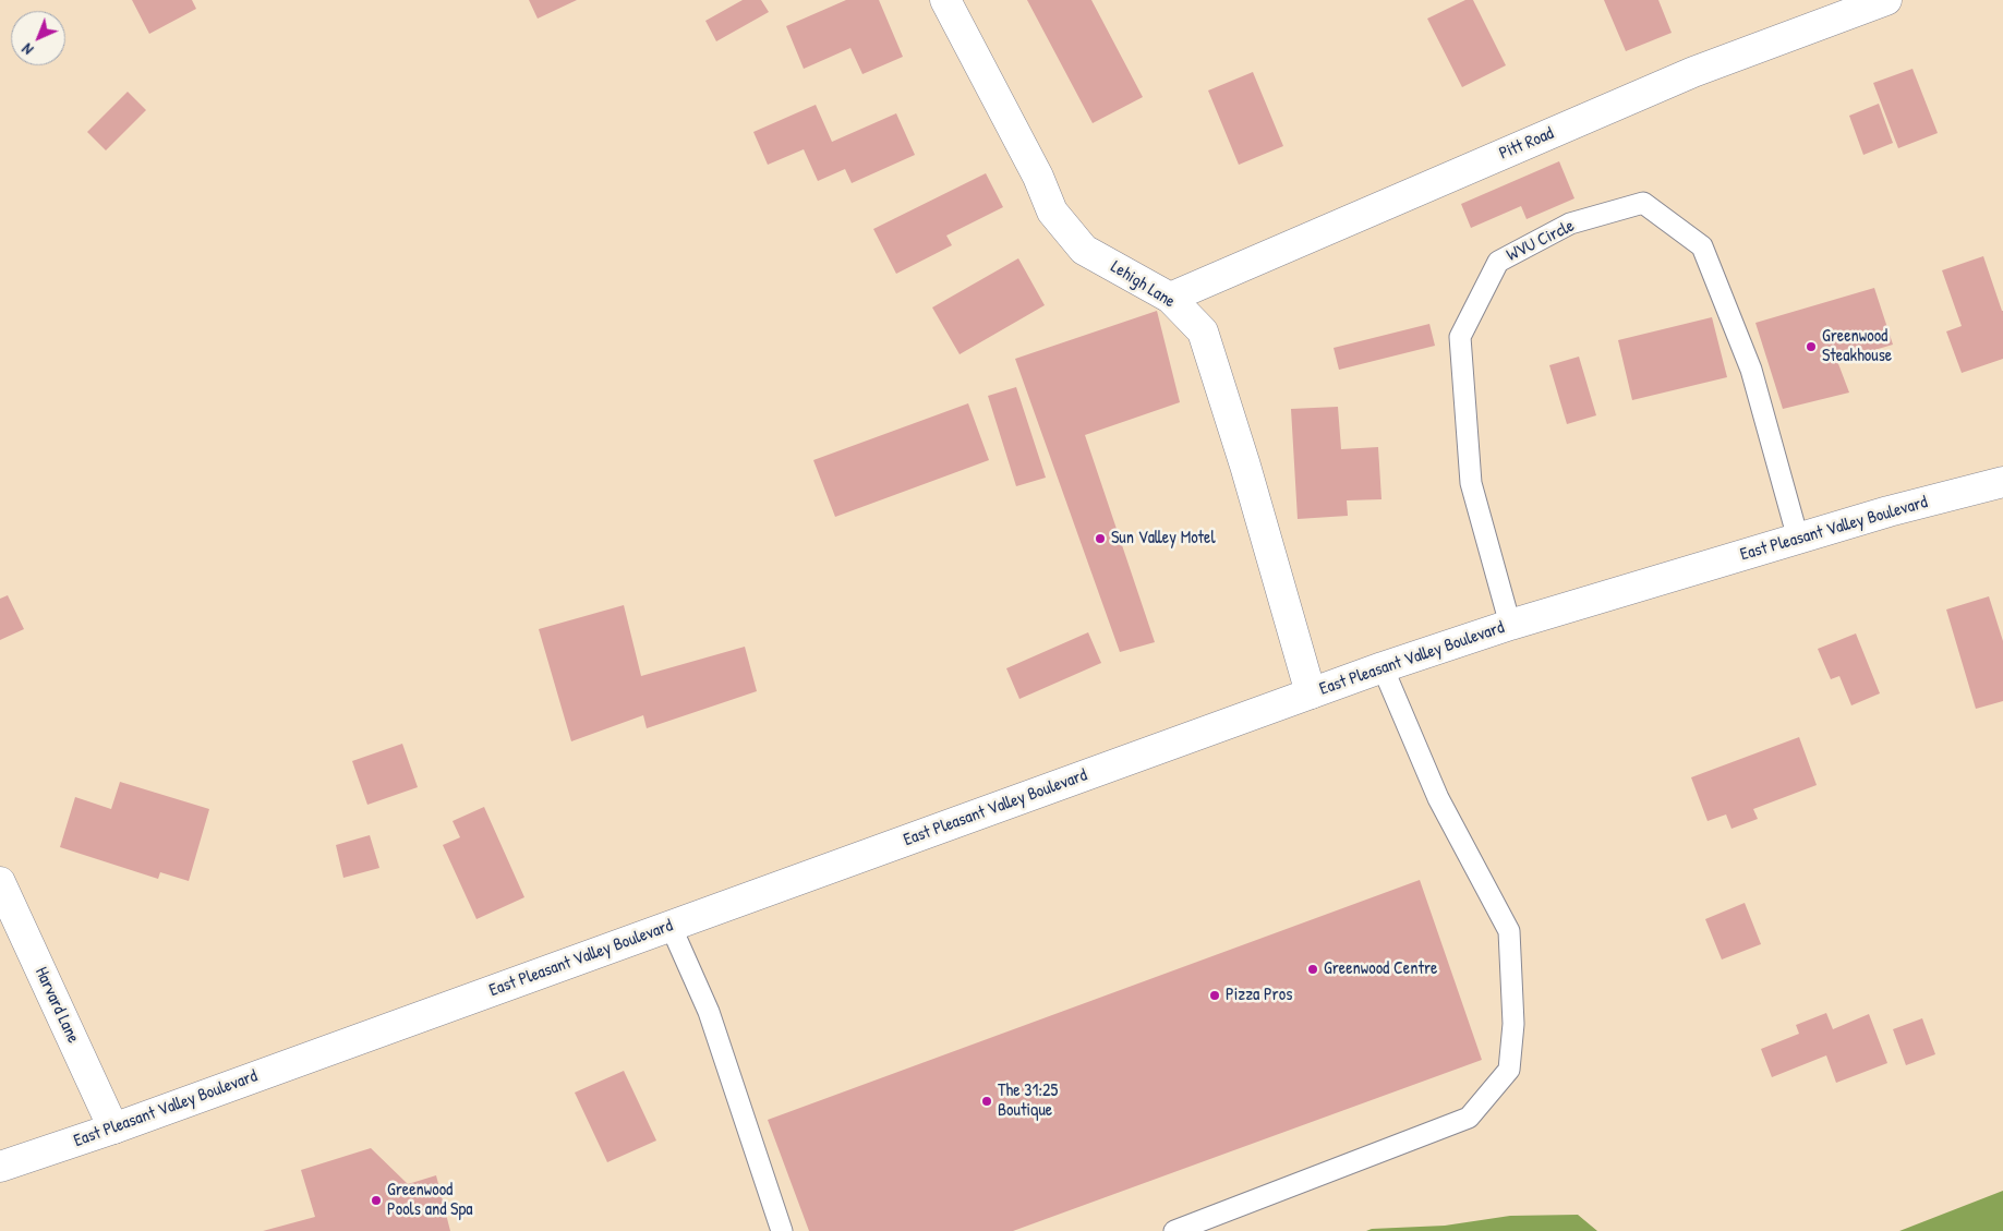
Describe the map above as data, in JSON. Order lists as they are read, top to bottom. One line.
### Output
{"streets":{"main road":["Pitt Road","Lehigh Lane","East Pleasant Valley Boulevard","Harvard Lane"],"lane":["WVU Circle"]},"crossings":[["Pitt Road","Lehigh Lane"],["WVU Circle","East Pleasant Valley Boulevard"],["Lehigh Lane","East Pleasant Valley Boulevard"],["East Pleasant Valley Boulevard","Harvard Lane"]],"places":["Greenwood Steakhouse","Sun Valley Motel","Greenwood Centre","Pizza Pros","The 31:25 Boutique","Greenwood Pools and Spa"],"north":"bottom left"}
